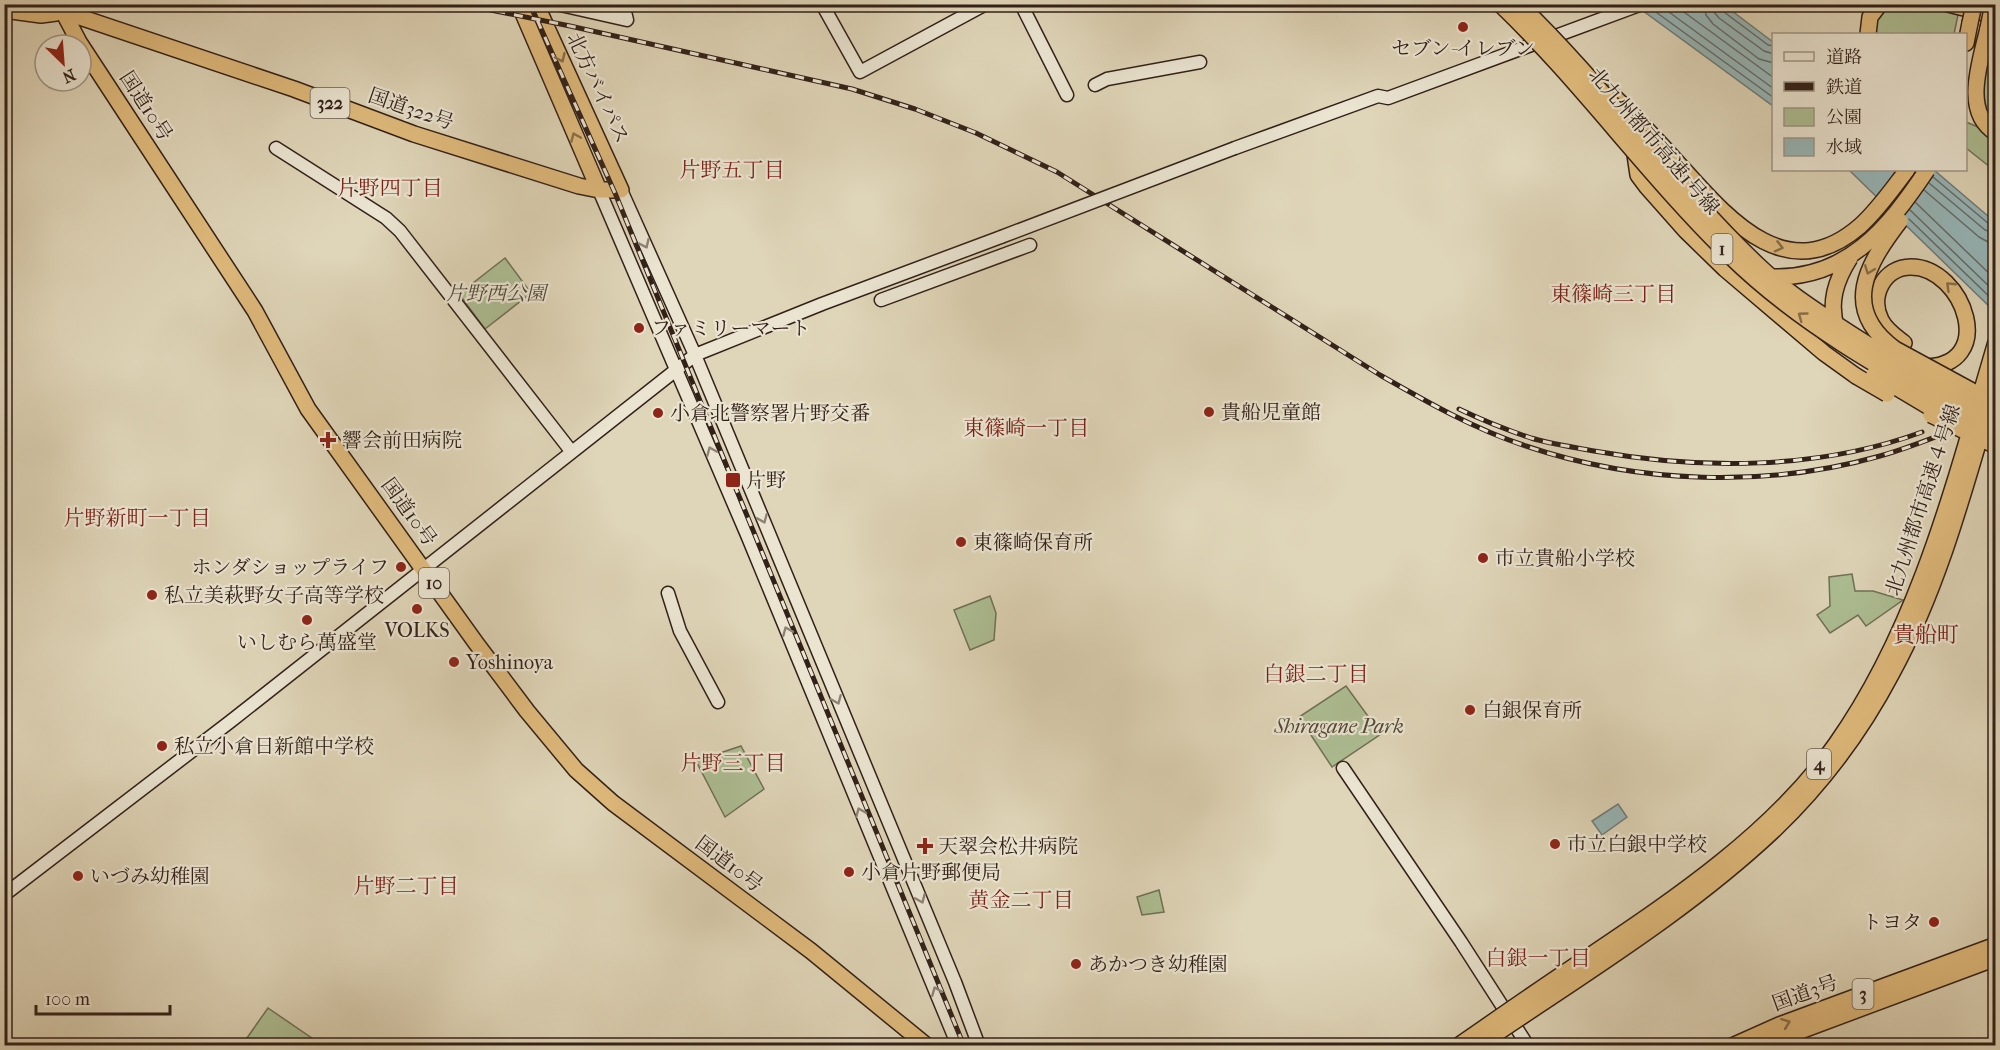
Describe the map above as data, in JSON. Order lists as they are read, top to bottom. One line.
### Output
{"streets":{"highway":["北方バイパス","322","国道10号","国道322号","北九州都市高速1号線","1","北九州都市高速４号線","10","4","国道3号","3"]},"crossings":[["北方バイパス","国道322号"],["国道10号","国道322号"]],"districts":["片野五丁目","片野四丁目","東篠崎三丁目","東篠崎一丁目","片野新町一丁目","貴船町","白銀二丁目","片野三丁目","片野二丁目","黄金二丁目","白銀一丁目"],"parks":["片野西公園","Shiragane Park"],"places":{"other":["セブン-イレブン","ファミリーマート","貴船児童館","小倉北警察署片野交番","東篠崎保育所","市立貴船小学校","ホンダショップライフ","私立美萩野女子高等学校","VOLKS","いしむら萬盛堂","Yoshinoya","白銀保育所","私立小倉日新館中学校","市立白銀中学校","小倉片野郵便局","いづみ幼稚園","トヨタ","あかつき幼稚園"],"health":["響会前田病院","天翠会松井病院"],"transit":["片野"]},"legend":["道路","鉄道","公園","水域"],"scale_bar":"100 m","north":"bottom right"}
